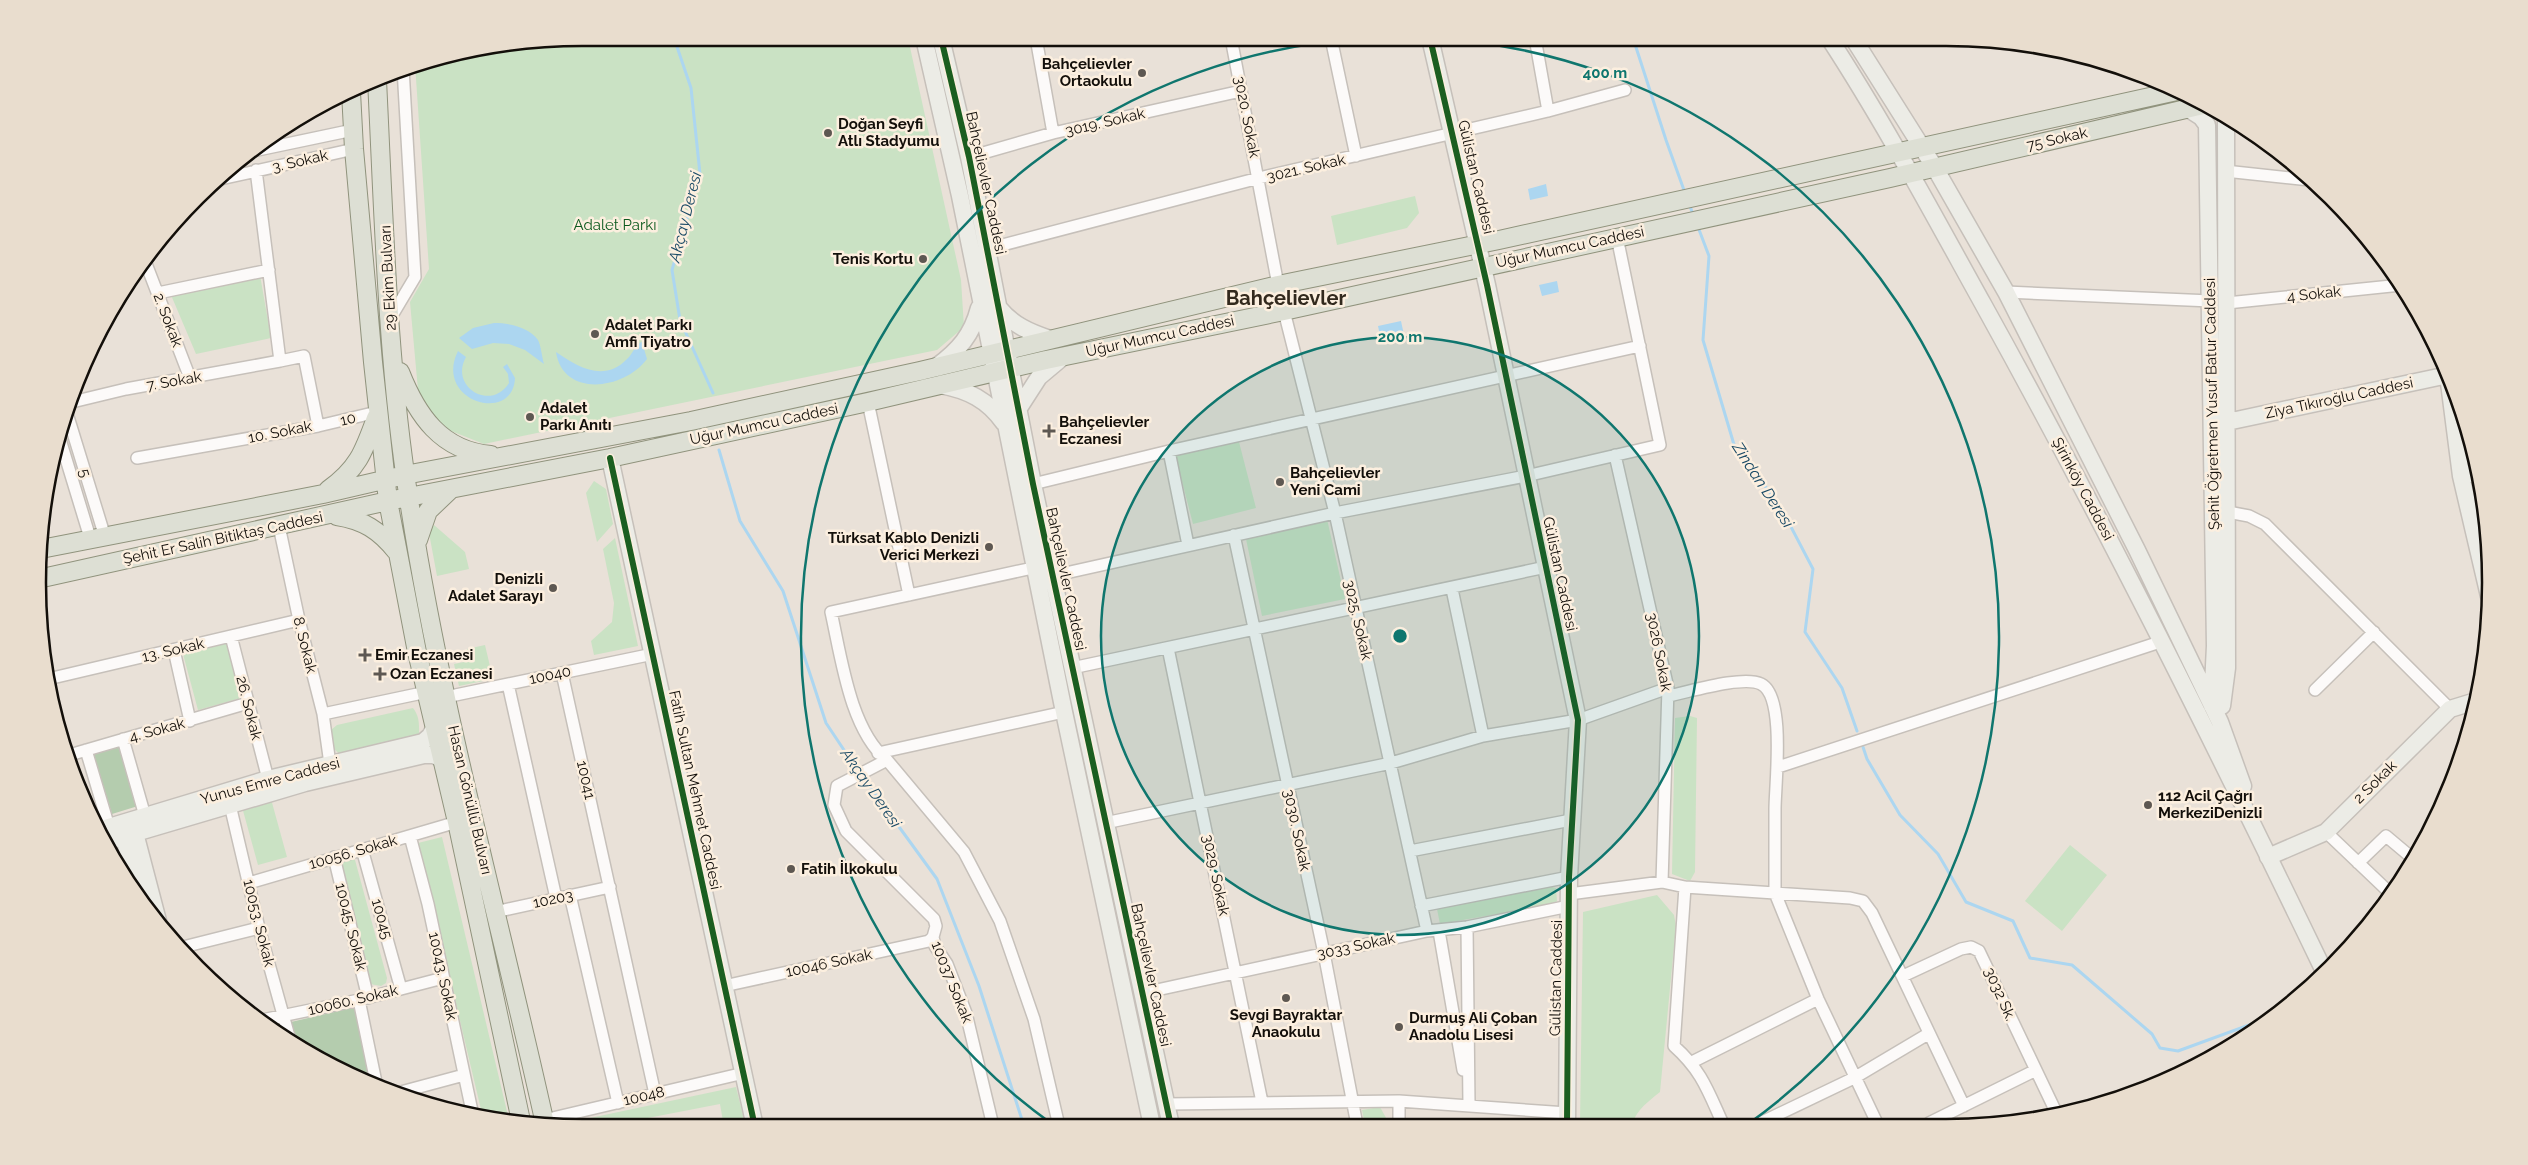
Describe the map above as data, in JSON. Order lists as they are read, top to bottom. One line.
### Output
{"streets":{"main road":["75 Sokak","Uğur Mumcu Caddesi","29 Ekim Bulvarı","Şehit Er Salih Bitiktaş Caddesi","Hasan Gönüllü Bulvarı"],"street":["3020. Sokak","3019. Sokak","3. Sokak","3021. Sokak","Gülistan Caddesi","Bahçelievler Caddesi","4 Sokak","2. Sokak","7. Sokak","Ziya Tıkıroğlu Caddesi","Şehit Öğretmen Yusuf Batur Caddesi","10","10. Sokak","5","Şirinköy Caddesi","3025. Sokak","8. Sokak","13. Sokak","3026 Sokak","10040","26. Sokak","4. Sokak","10041","Yunus Emre Caddesi","2 Sokak","Fatih Sultan Mehmet Caddesi","3030. Sokak","10056. Sokak","3029. Sokak","10203","10045","10053. Sokak","10045. Sokak","3033 Sokak","10046 Sokak","10043. Sokak","10037 Sokak","3032 Sk.","10060. Sokak","10048"]},"crossings":[["3020. Sokak","3019. Sokak"],["3020. Sokak","3021. Sokak"],["3020. Sokak","Uğur Mumcu Caddesi"],["3019. Sokak","Bahçelievler Caddesi"],["75 Sokak","Uğur Mumcu Caddesi"],["75 Sokak","Şirinköy Caddesi"],["3. Sokak","29 Ekim Bulvarı"],["3021. Sokak","Gülistan Caddesi"],["3021. Sokak","Bahçelievler Caddesi"],["Gülistan Caddesi","Uğur Mumcu Caddesi"],["Gülistan Caddesi","3033 Sokak"],["Bahçelievler Caddesi","Uğur Mumcu Caddesi"],["Bahçelievler Caddesi","3033 Sokak"],["Uğur Mumcu Caddesi","29 Ekim Bulvarı"],["Uğur Mumcu Caddesi","Şirinköy Caddesi"],["Uğur Mumcu Caddesi","Şehit Er Salih Bitiktaş Caddesi"],["Uğur Mumcu Caddesi","3025. Sokak"],["Uğur Mumcu Caddesi","Fatih Sultan Mehmet Caddesi"],["Uğur Mumcu Caddesi","Hasan Gönüllü Bulvarı"],["29 Ekim Bulvarı","10"],["29 Ekim Bulvarı","Şehit Er Salih Bitiktaş Caddesi"],["29 Ekim Bulvarı","Hasan Gönüllü Bulvarı"],["4 Sokak","Şehit Öğretmen Yusuf Batur Caddesi"],["4 Sokak","Şirinköy Caddesi"],["2. Sokak","7. Sokak"],["7. Sokak","10. Sokak"],["Ziya Tıkıroğlu Caddesi","Şehit Öğretmen Yusuf Batur Caddesi"],["Şehit Öğretmen Yusuf Batur Caddesi","Şirinköy Caddesi"],["10","10. Sokak"],["5","Şehit Er Salih Bitiktaş Caddesi"],["Şirinköy Caddesi","2 Sokak"],["Şehit Er Salih Bitiktaş Caddesi","8. Sokak"],["Şehit Er Salih Bitiktaş Caddesi","Hasan Gönüllü Bulvarı"],["3025. Sokak","3033 Sokak"],["8. Sokak","13. Sokak"],["8. Sokak","Yunus Emre Caddesi"],["13. Sokak","26. Sokak"],["3026 Sokak","3033 Sokak"],["10040","10041"],["10040","Fatih Sultan Mehmet Caddesi"],["10040","Hasan Gönüllü Bulvarı"],["26. Sokak","4. Sokak"],["26. Sokak","Yunus Emre Caddesi"],["10041","10203"],["10041","10048"],["Yunus Emre Caddesi","Hasan Gönüllü Bulvarı"],["Yunus Emre Caddesi","10053. Sokak"],["Fatih Sultan Mehmet Caddesi","10046 Sokak"],["Fatih Sultan Mehmet Caddesi","10048"],["Hasan Gönüllü Bulvarı","10056. Sokak"],["Hasan Gönüllü Bulvarı","10203"],["3030. Sokak","3033 Sokak"],["10056. Sokak","10045"],["10056. Sokak","10053. Sokak"],["10056. Sokak","10045. Sokak"],["10056. Sokak","10043. Sokak"],["3029. Sokak","3033 Sokak"],["10045","10060. Sokak"],["10053. Sokak","10060. Sokak"],["10045. Sokak","10060. Sokak"],["3033 Sokak","3032 Sk."],["10046 Sokak","10037 Sokak"],["10043. Sokak","10060. Sokak"]],"districts":["Bahçelievler"],"water":["Akçay Deresi","Zindan Deresi"],"parks":["Adalet Parkı"],"places":{"other":["Bahçelievler Ortaokulu","Doğan Seyfi Atlı Stadyumu","Tenis Kortu","Adalet Parkı Amfi Tiyatro","Adalet Parkı Anıtı","Bahçelievler Yeni Cami","Türksat Kablo Denizli Verici Merkezi","Denizli Adalet Sarayı","112 Acil Çağrı MerkeziDenizli","Fatih İlkokulu","Sevgi Bayraktar Anaokulu","Durmuş Ali Çoban Anadolu Lisesi"],"health":["Bahçelievler Eczanesi","Emir Eczanesi","Ozan Eczanesi"]},"rings":["400 m","200 m"]}
